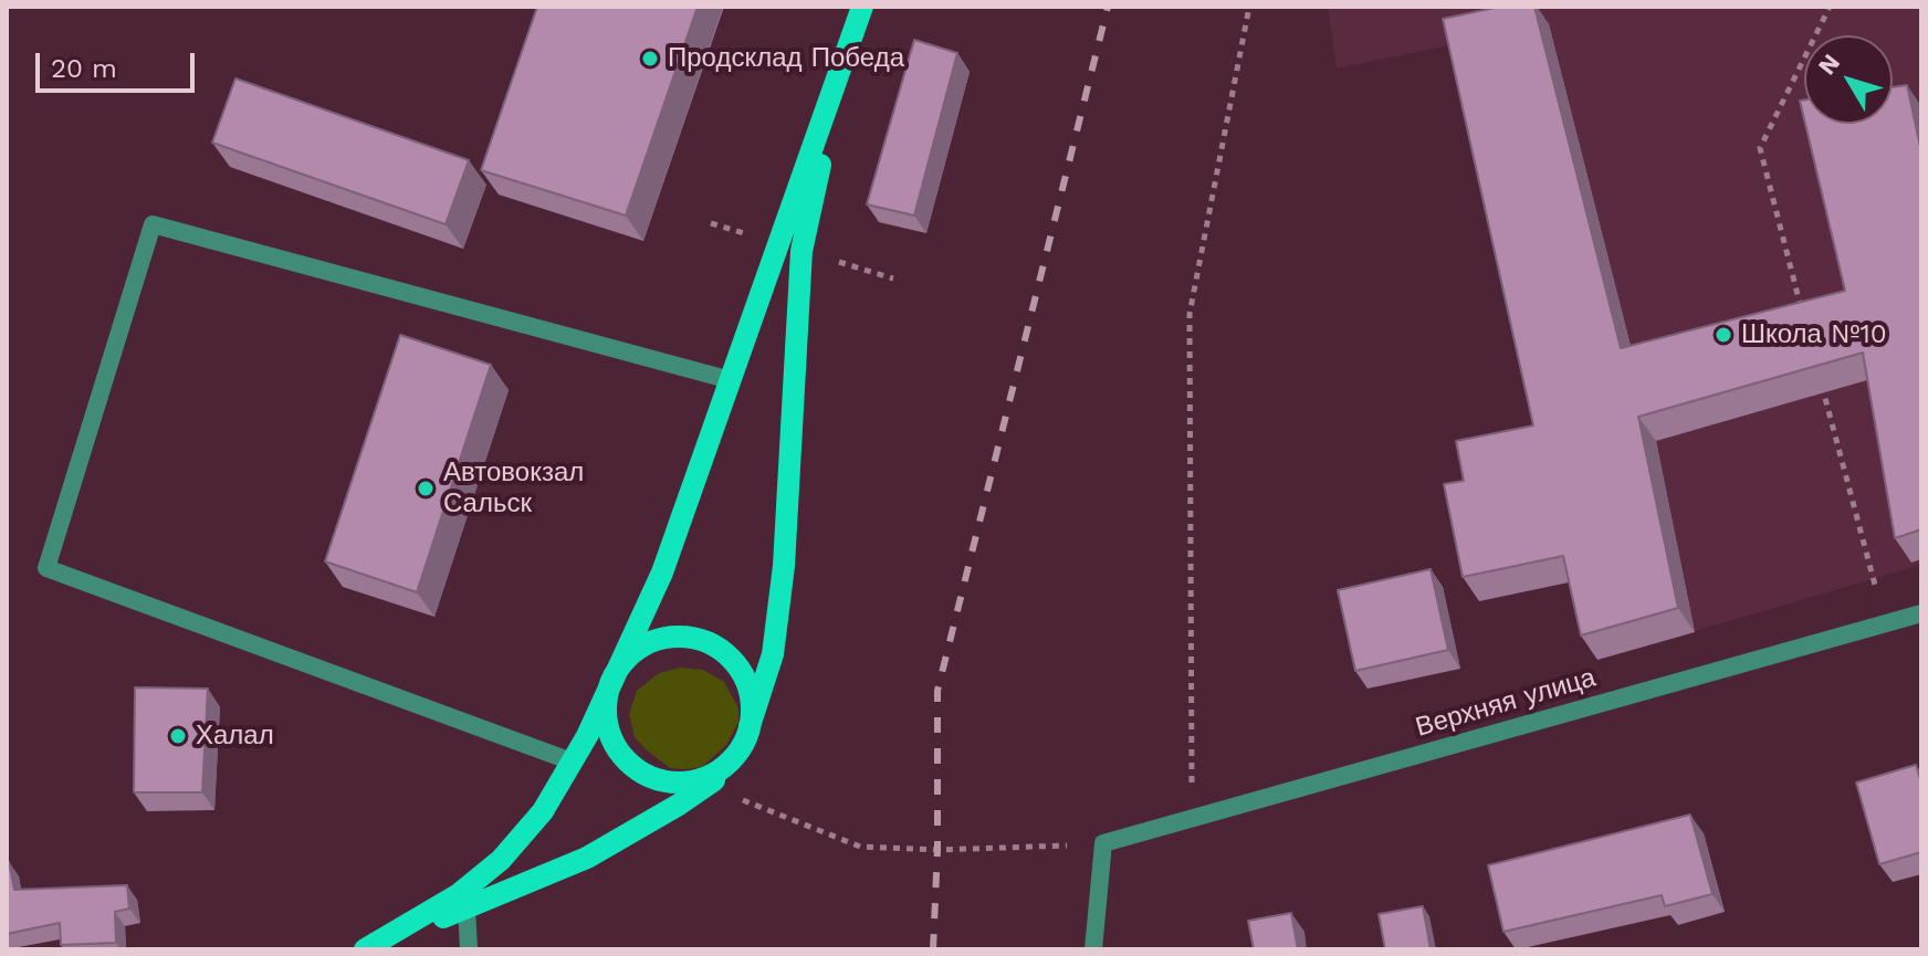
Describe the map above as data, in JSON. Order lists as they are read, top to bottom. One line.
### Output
{"streets":{"street":["Верхняя улица"]},"places":["Продсклад Победа","Школа №10","Автовокзал Сальск","Халал"],"scale_bar":"20 m","north":"top left"}
